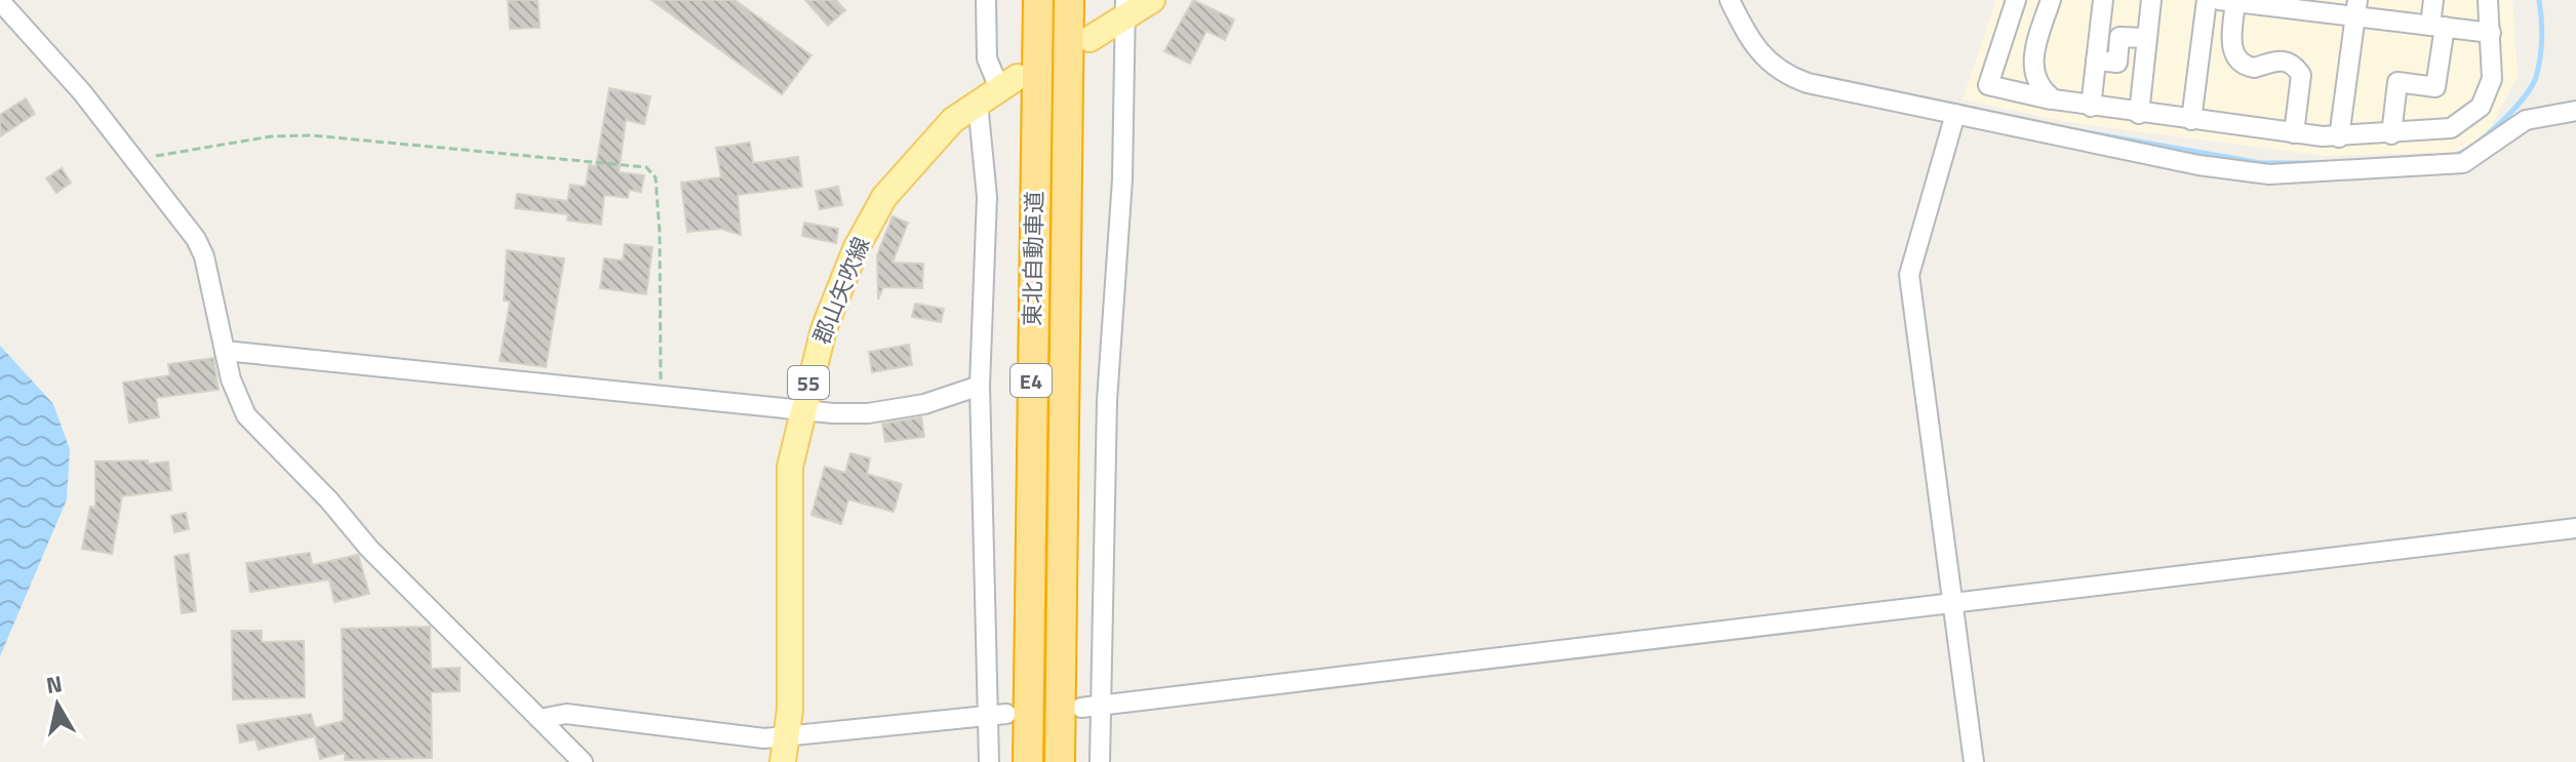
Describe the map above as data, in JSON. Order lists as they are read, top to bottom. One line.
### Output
{"streets":{"highway":["東北自動車道","E4"],"main road":["郡山矢吹線","55"]},"north":"top"}
